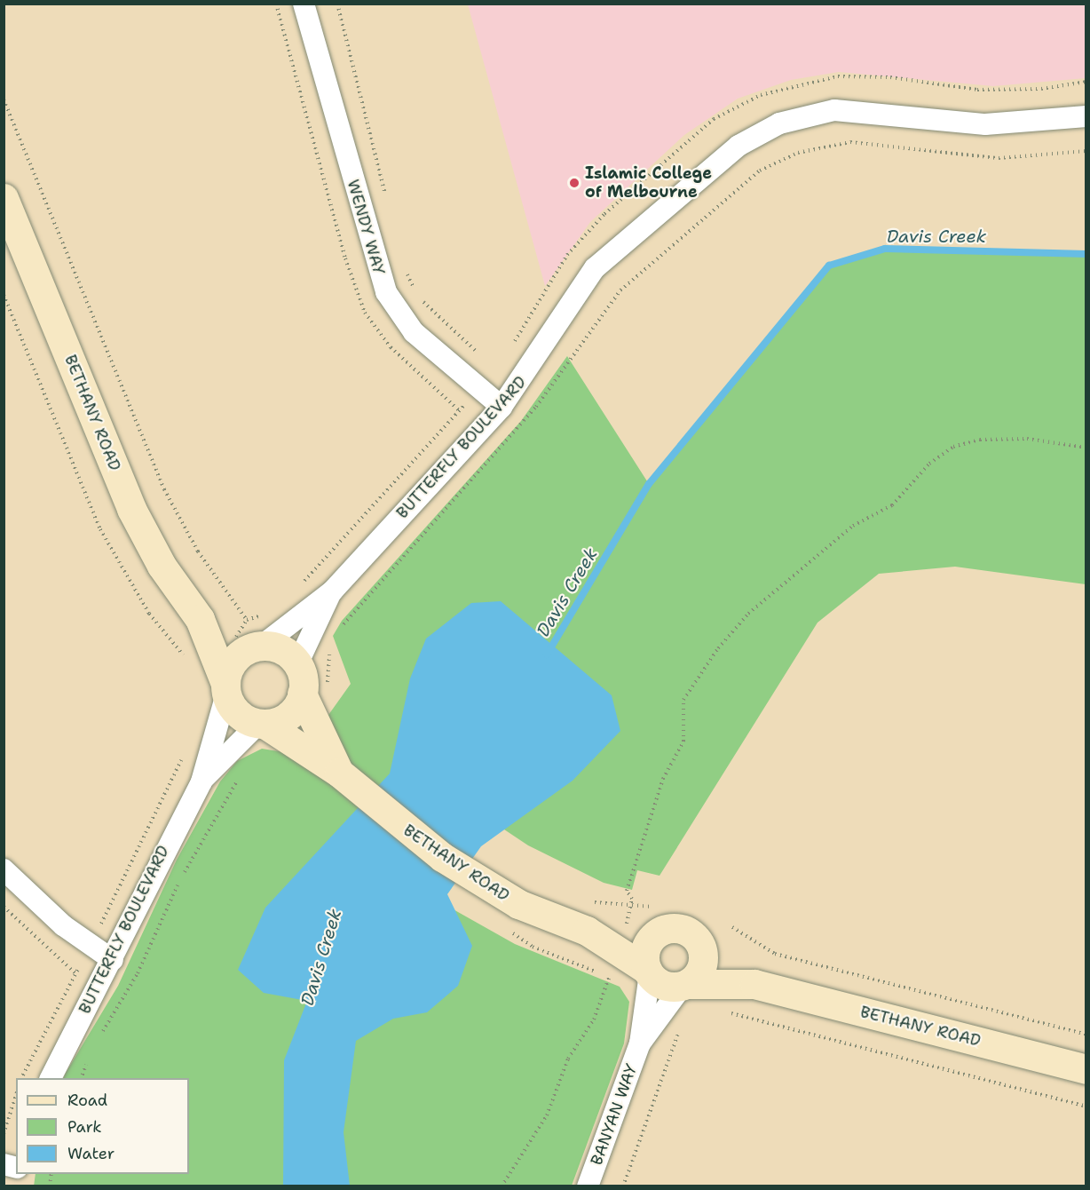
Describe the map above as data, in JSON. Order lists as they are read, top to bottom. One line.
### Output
{"streets":{"street":["WENDY WAY","BETHANY ROAD","BUTTERFLY BOULEVARD","BANYAN WAY"]},"crossings":[["WENDY WAY","BUTTERFLY BOULEVARD"],["BETHANY ROAD","BUTTERFLY BOULEVARD"],["BETHANY ROAD","BANYAN WAY"]],"water":["Davis Creek"],"places":["Islamic College of Melbourne"],"legend":["Road","Park","Water"]}
